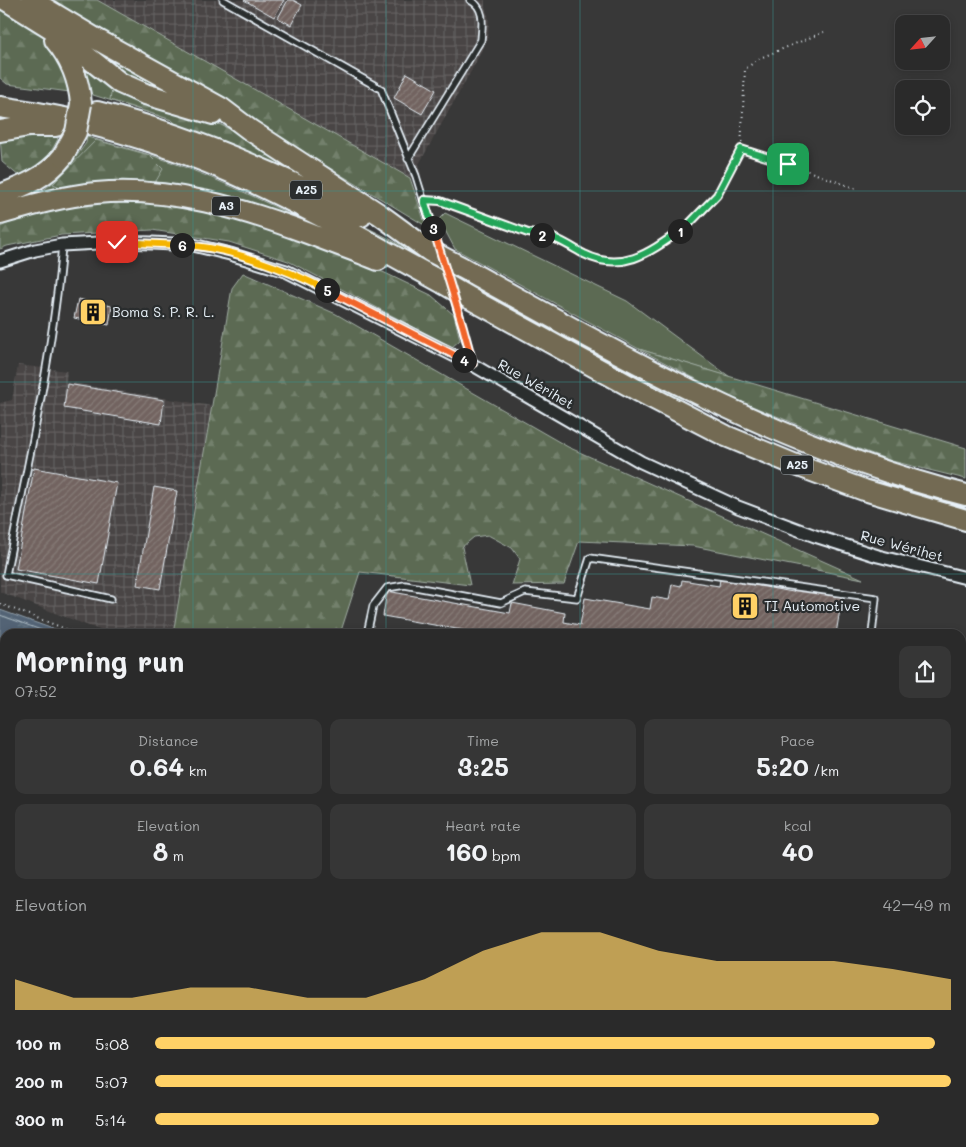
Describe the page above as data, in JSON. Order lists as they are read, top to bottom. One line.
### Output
{"streets":{"highway":["A25","A3"],"street":["Rue Wérihet"]},"crossings":[["A25","A3"]],"places":{"building":["Boma S. P. R. L.","TI Automotive"]},"north":"bottom left","page":{"pins":["3","1","2","6","5","4"],"heading":["Morning run","07:52"],"stats":[["Distance","0.64 km"],["Time","3:25"],["Pace","5:20 /km"],["Elevation","8 m"],["Heart rate","160 bpm"],["kcal","40"]],"chart":["Elevation","42–49 m"],"list":[{"name":"100 m","note":"5:08"},{"name":"200 m","note":"5:07"},{"name":"300 m","note":"5:14"}]}}
